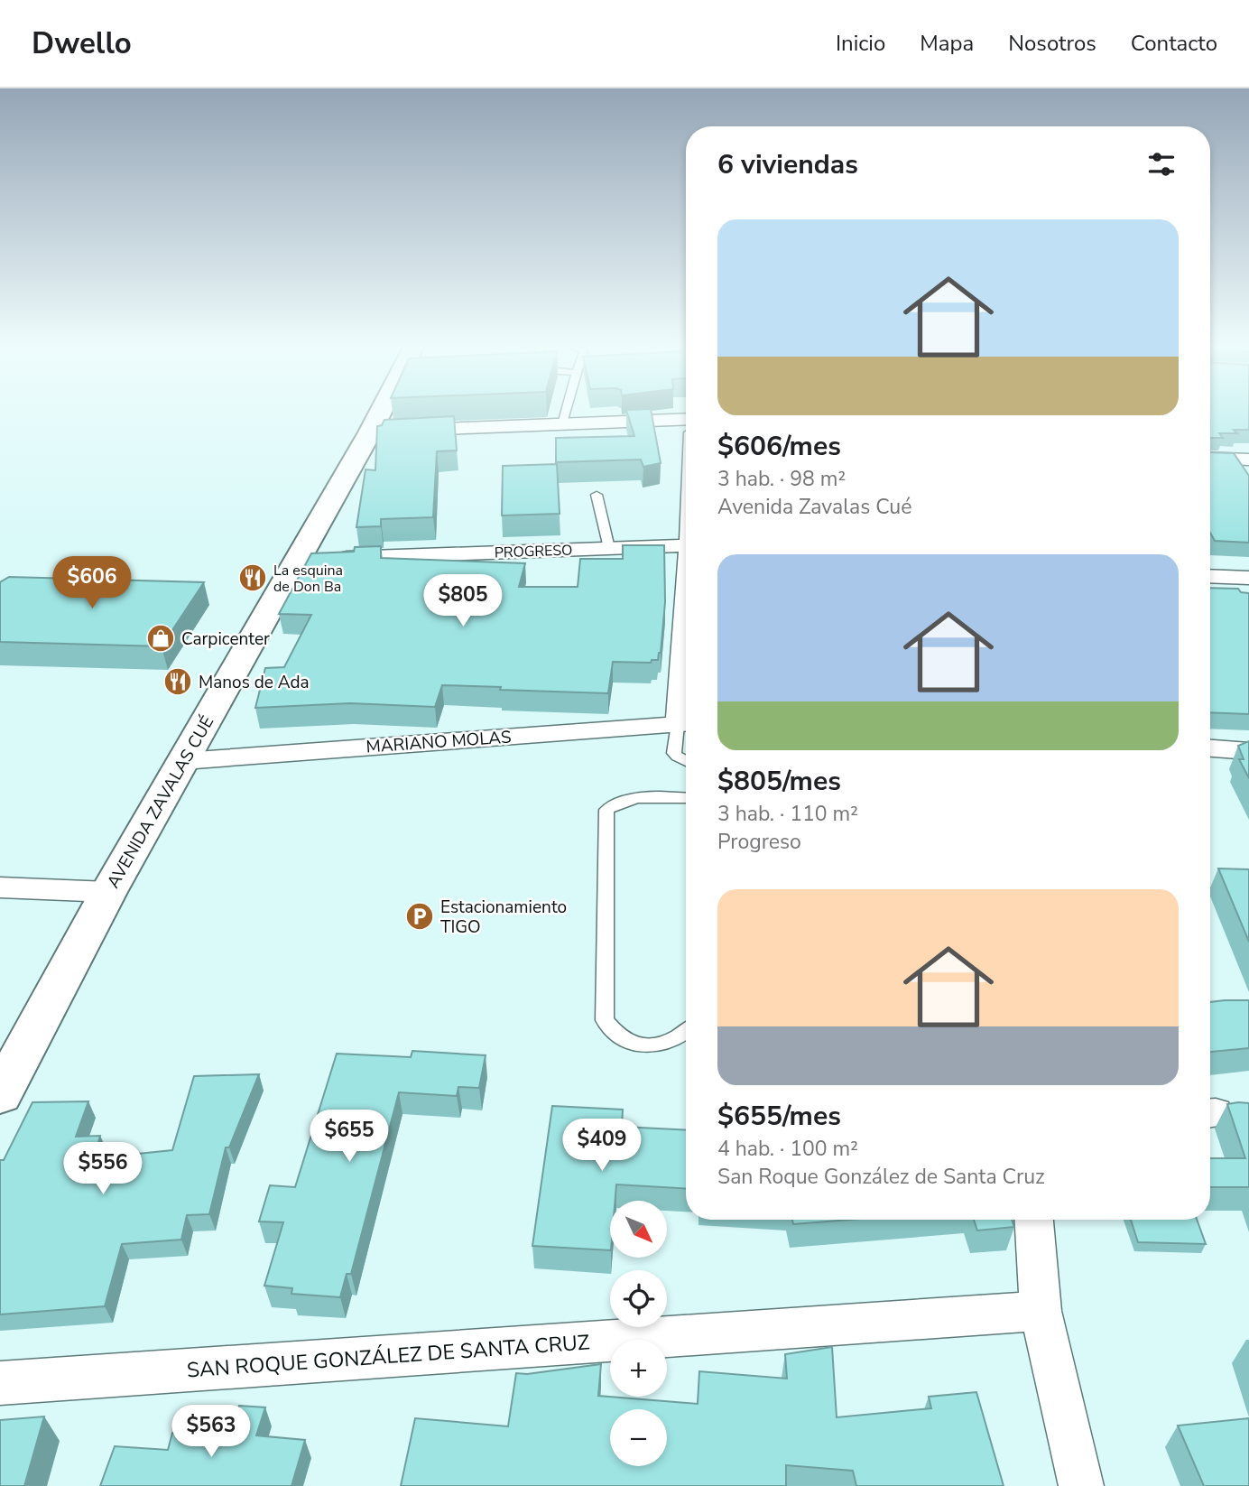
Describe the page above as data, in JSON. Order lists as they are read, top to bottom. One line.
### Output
{"streets":{"main road":["AVENIDA ZAVALAS CUÉ"],"street":["PROGRESO","MARIANO MOLAS","SAN ROQUE GONZÁLEZ DE SANTA CRUZ"]},"crossings":[["PROGRESO","AVENIDA ZAVALAS CUÉ"],["MARIANO MOLAS","AVENIDA ZAVALAS CUÉ"]],"places":{"restaurant":["La esquina de Don Ba","Manos de Ada"],"shop":["Carpicenter"],"parking":["Estacionamiento TIGO"]},"north":"bottom right","page":{"header":"Dwello","nav":["Inicio","Mapa","Nosotros","Contacto"],"heading":"6 viviendas","list":[{"name":"$606/mes","note":"3 hab. · 98 m² · Avenida Zavalas Cué"},{"name":"$805/mes","note":"3 hab. · 110 m² · Progreso"},{"name":"$655/mes","note":"4 hab. · 100 m² · San Roque González de Santa Cruz"}],"price":["$606","$805","$655","$409","$556","$563"],"map_buttons":["+","−"]}}
